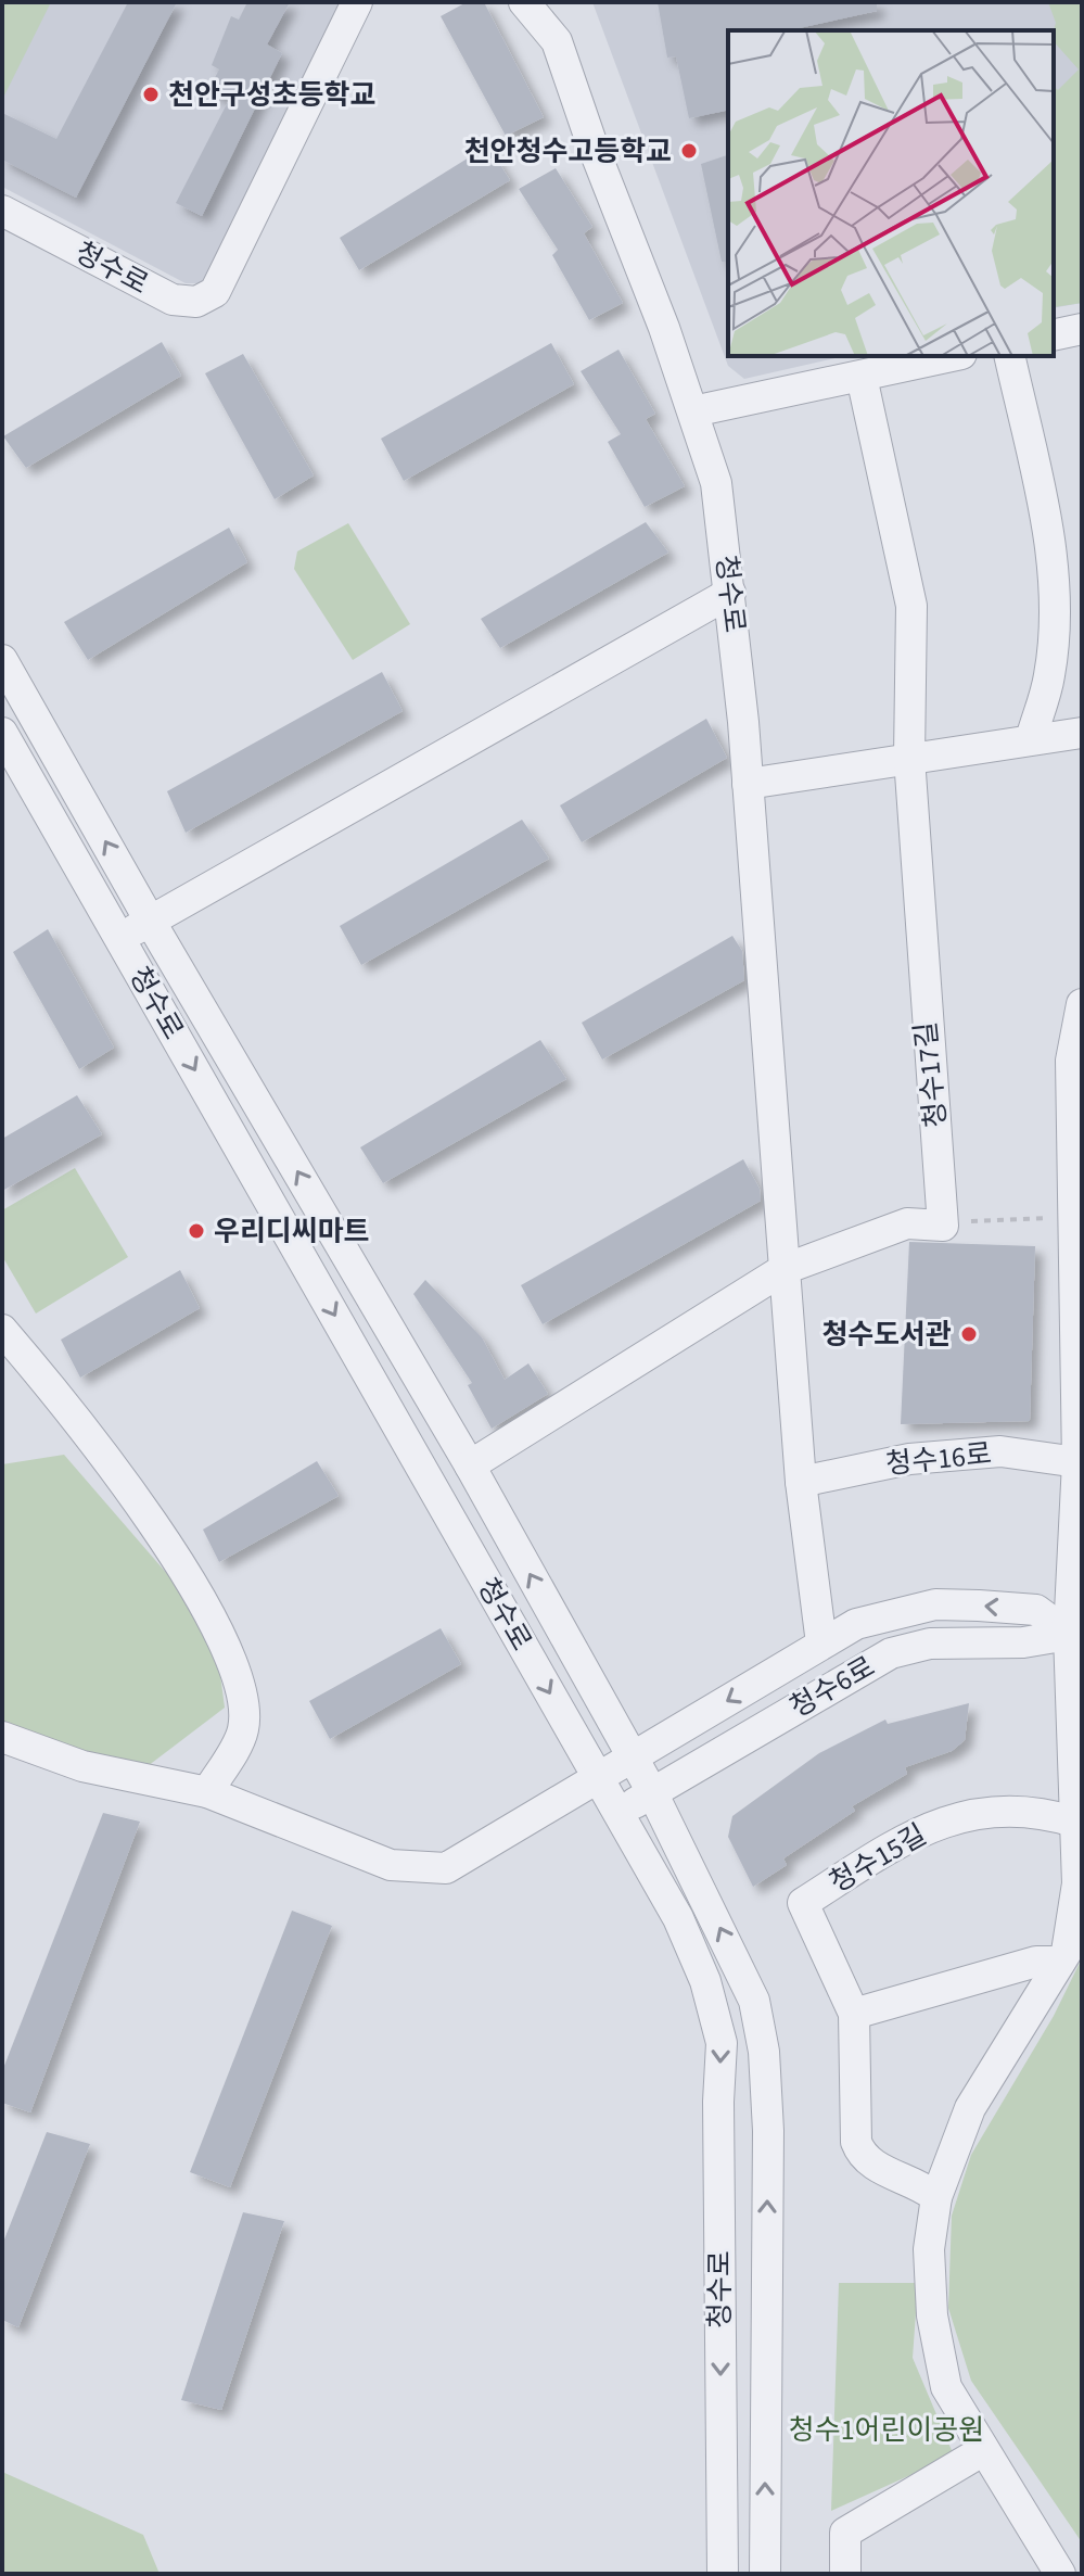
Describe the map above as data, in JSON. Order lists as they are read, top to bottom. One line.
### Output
{"streets":{"street":["청수로","청수17길","청수16로","청수6로","청수15길"]},"crossings":[["청수로","청수6로"],["청수16로","청수6로"]],"parks":["청수1어린이공원"],"places":["천안구성초등학교","천안청수고등학교","우리디씨마트","청수도서관"]}
